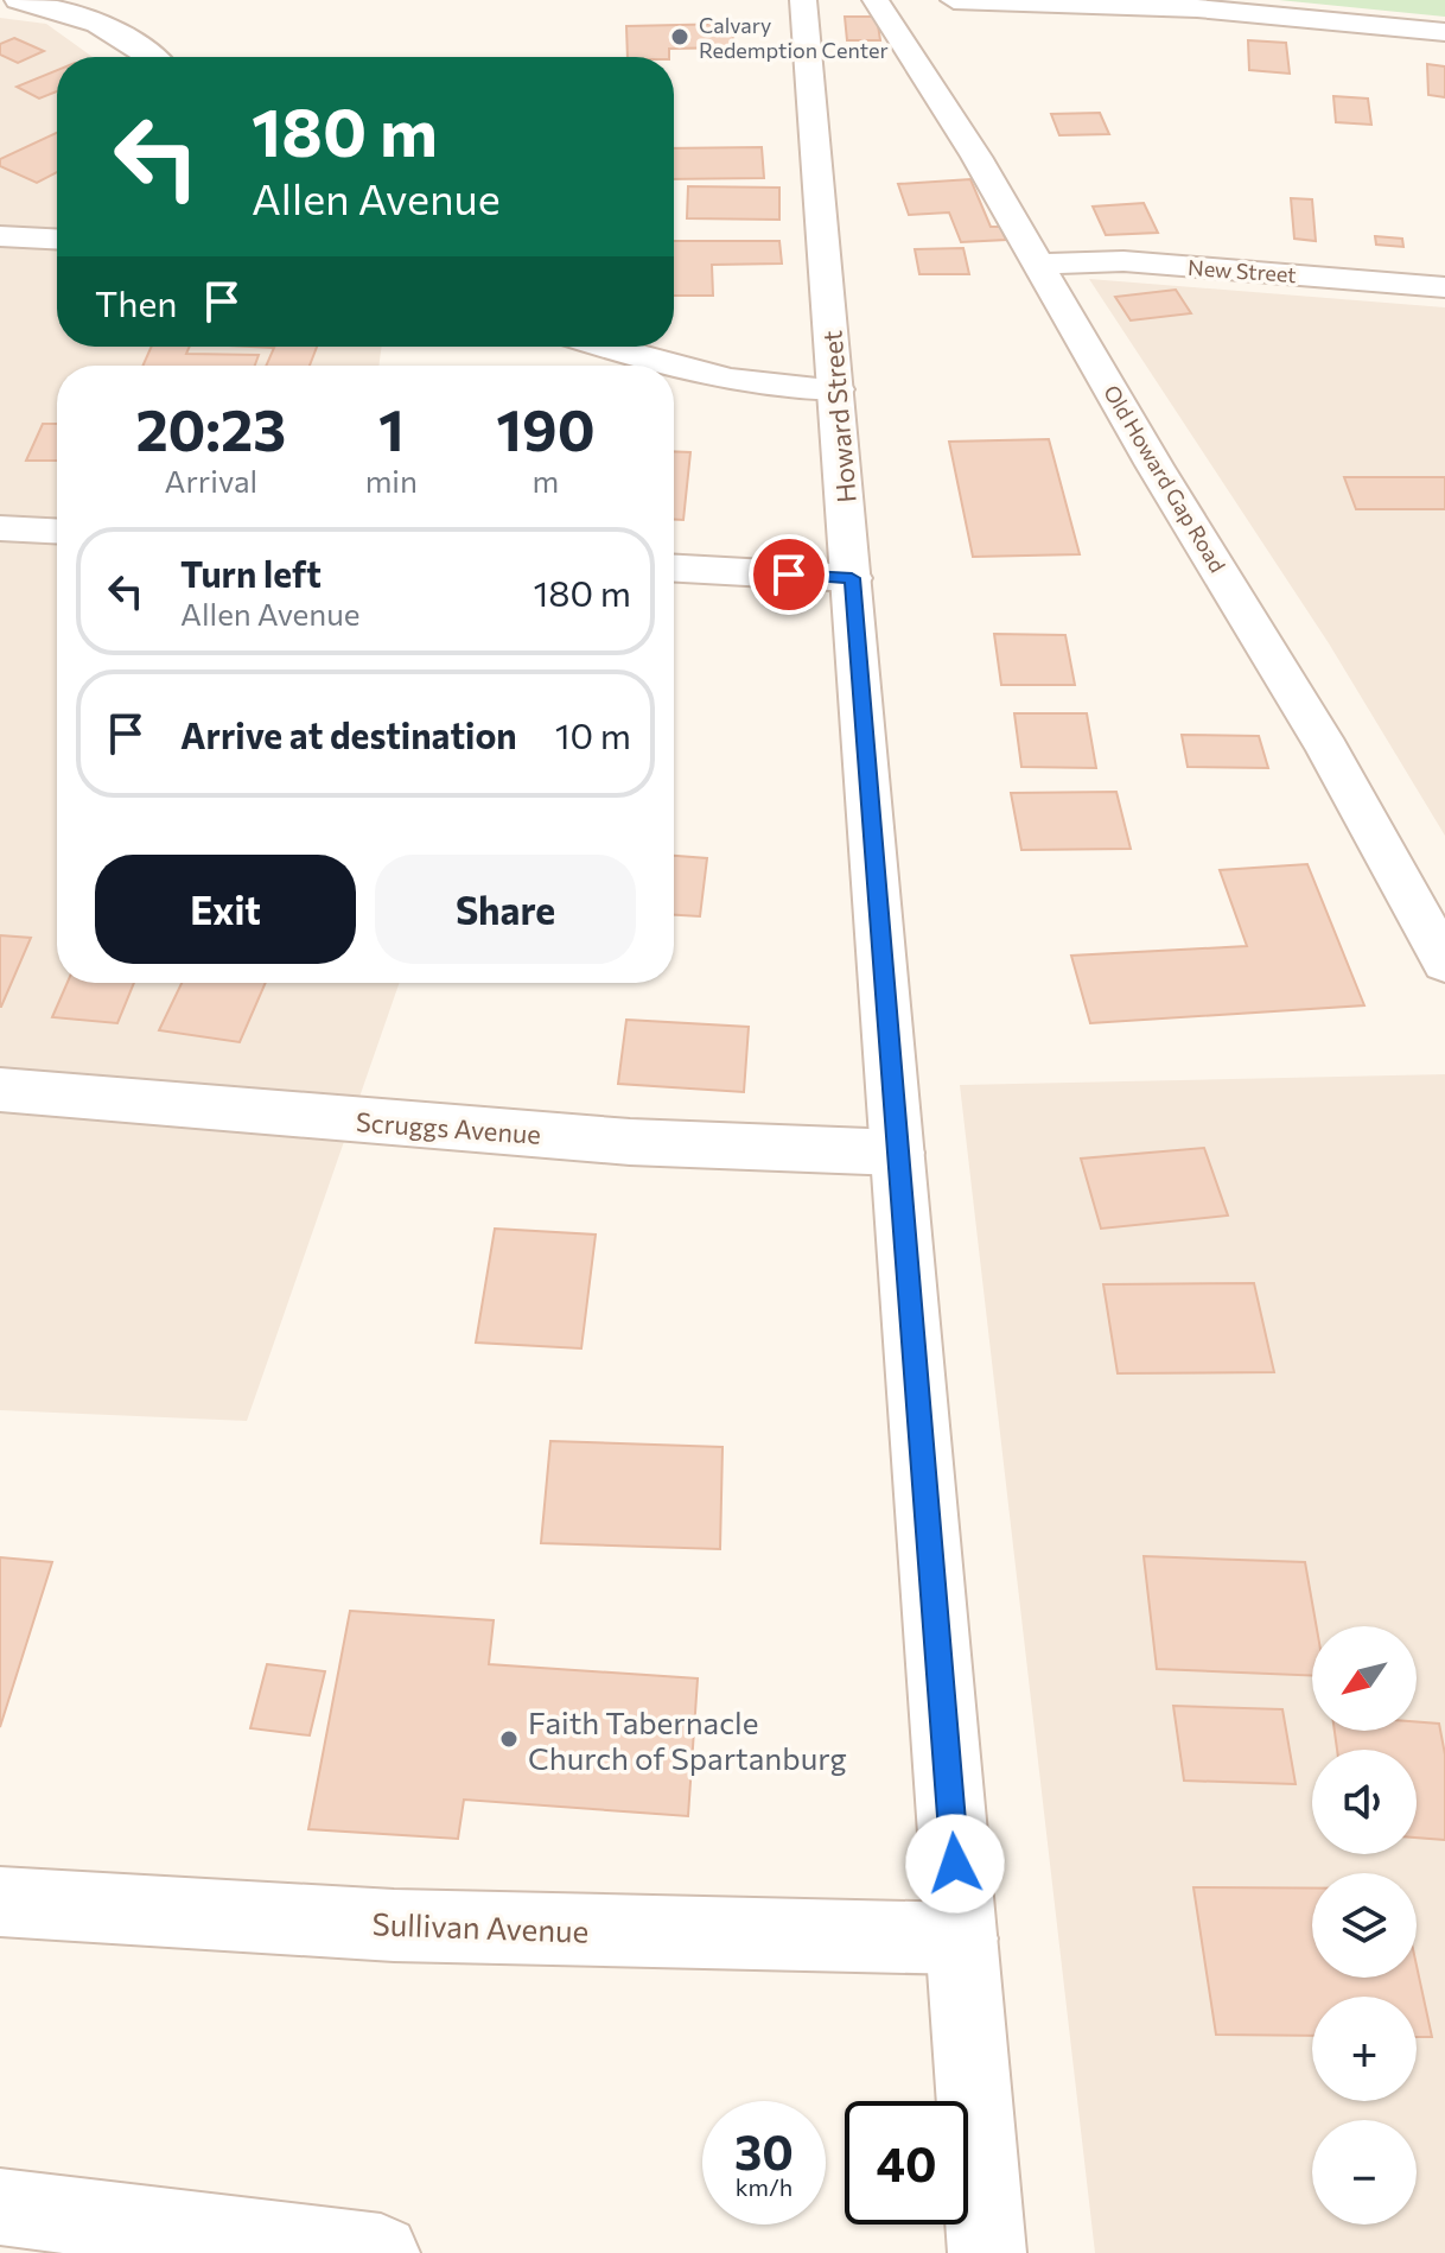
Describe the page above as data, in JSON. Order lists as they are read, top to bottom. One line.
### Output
{"streets":{"street":["New Street","Howard Street","Old Howard Gap Road","Scruggs Avenue","Sullivan Avenue"]},"crossings":[["New Street","Old Howard Gap Road"],["Howard Street","Scruggs Avenue"],["Howard Street","Sullivan Avenue"]],"places":["Calvary Redemption Center","Faith Tabernacle Church of Spartanburg"],"north":"bottom left","page":{"turn":["180 m","Allen Avenue"],"then":"Then","eta":["20:23","Arrival","1","min","190","m"],"list":[{"name":"Turn left","note":"Allen Avenue","value":"180 m"},{"name":"Arrive at destination","value":"10 m"}],"buttons":["Exit","Share"],"map_buttons":["+","−"],"speed":"30 km/h","limit":"40"}}
